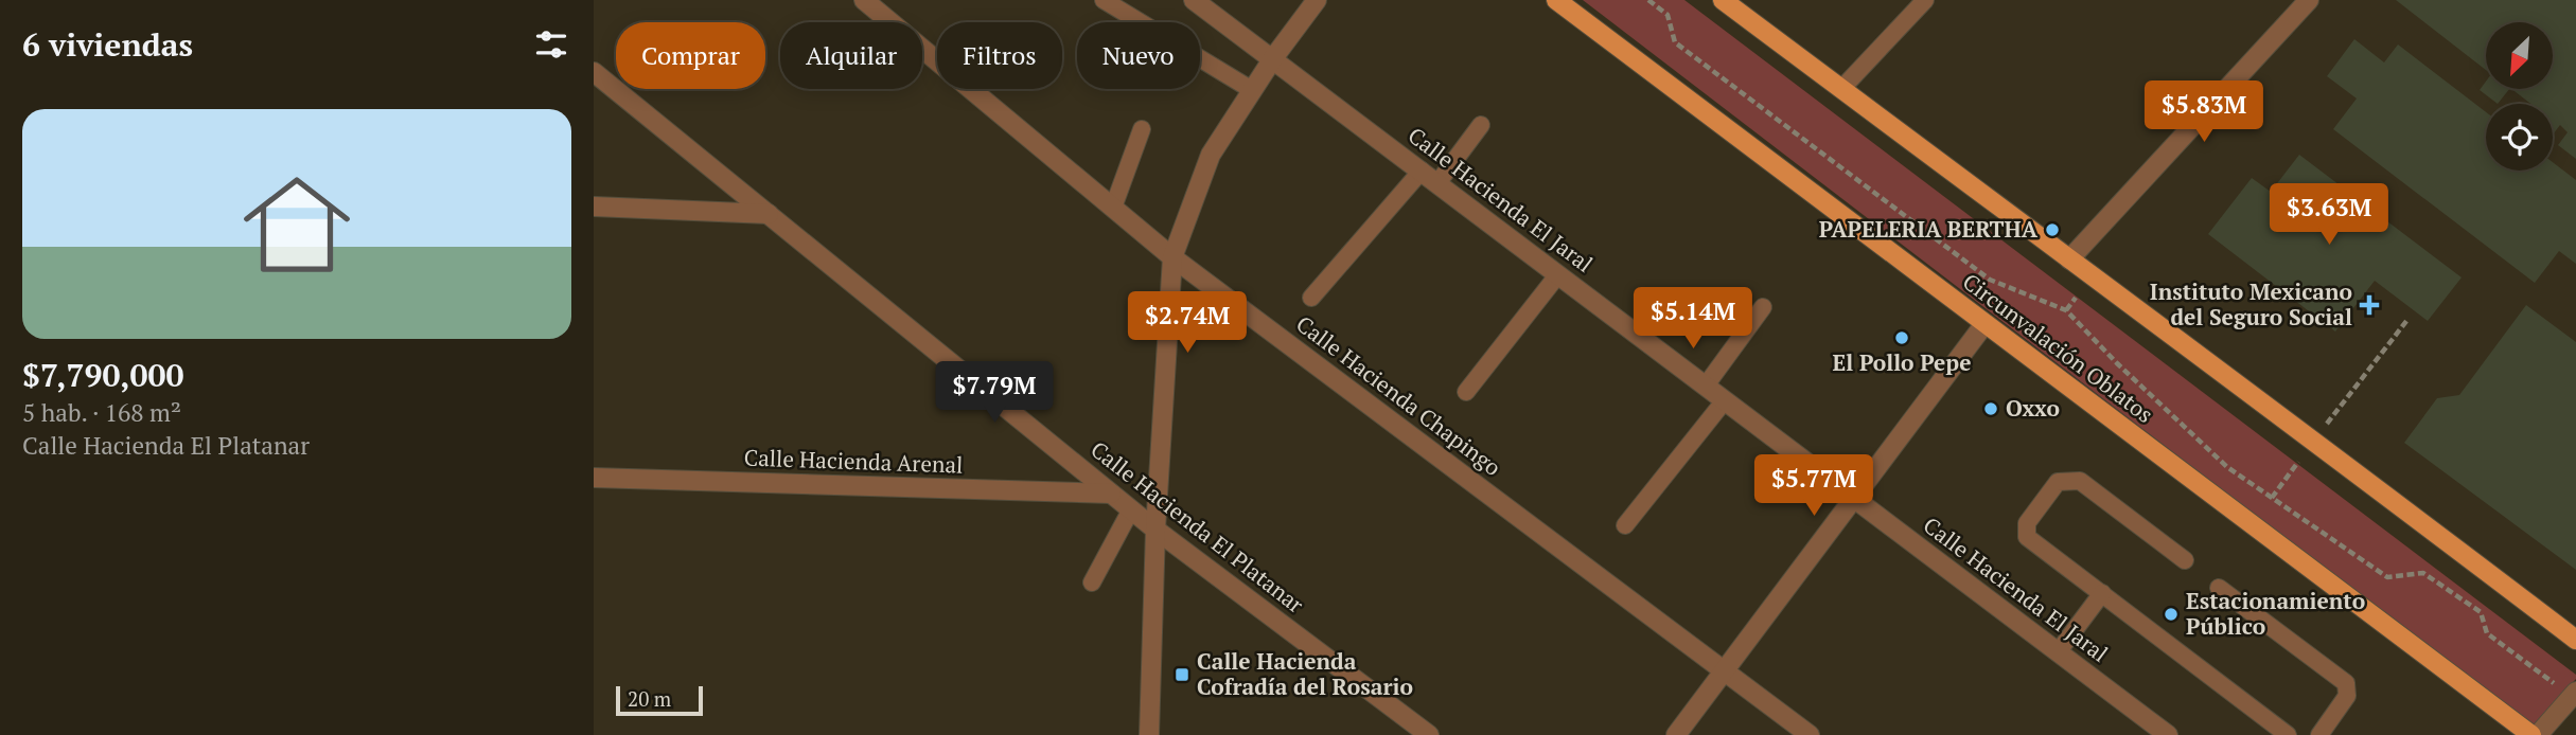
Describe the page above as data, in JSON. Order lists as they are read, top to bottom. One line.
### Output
{"streets":{"main road":["Circunvalación Oblatos"],"street":["Calle Hacienda El Jaral","Calle Hacienda Chapingo","Calle Hacienda Arenal","Calle Hacienda El Platanar"]},"crossings":[["Calle Hacienda Arenal","Calle Hacienda El Platanar"]],"places":{"other":["PAPELERIA BERTHA","El Pollo Pepe","Oxxo","Estacionamiento Público"],"health":["Instituto Mexicano del Seguro Social"],"transit":["Calle Hacienda Cofradía del Rosario"]},"scale_bar":"20 m","north":"bottom left","page":{"heading":"6 viviendas","chip":["Comprar","Alquilar","Filtros","Nuevo"],"price":["$5.83M","$3.63M","$5.14M","$2.74M","$7.79M","$5.77M"],"list":[{"name":"$7,790,000","note":"5 hab. · 168 m² · Calle Hacienda El Platanar"}],"scale":"20 m"}}
